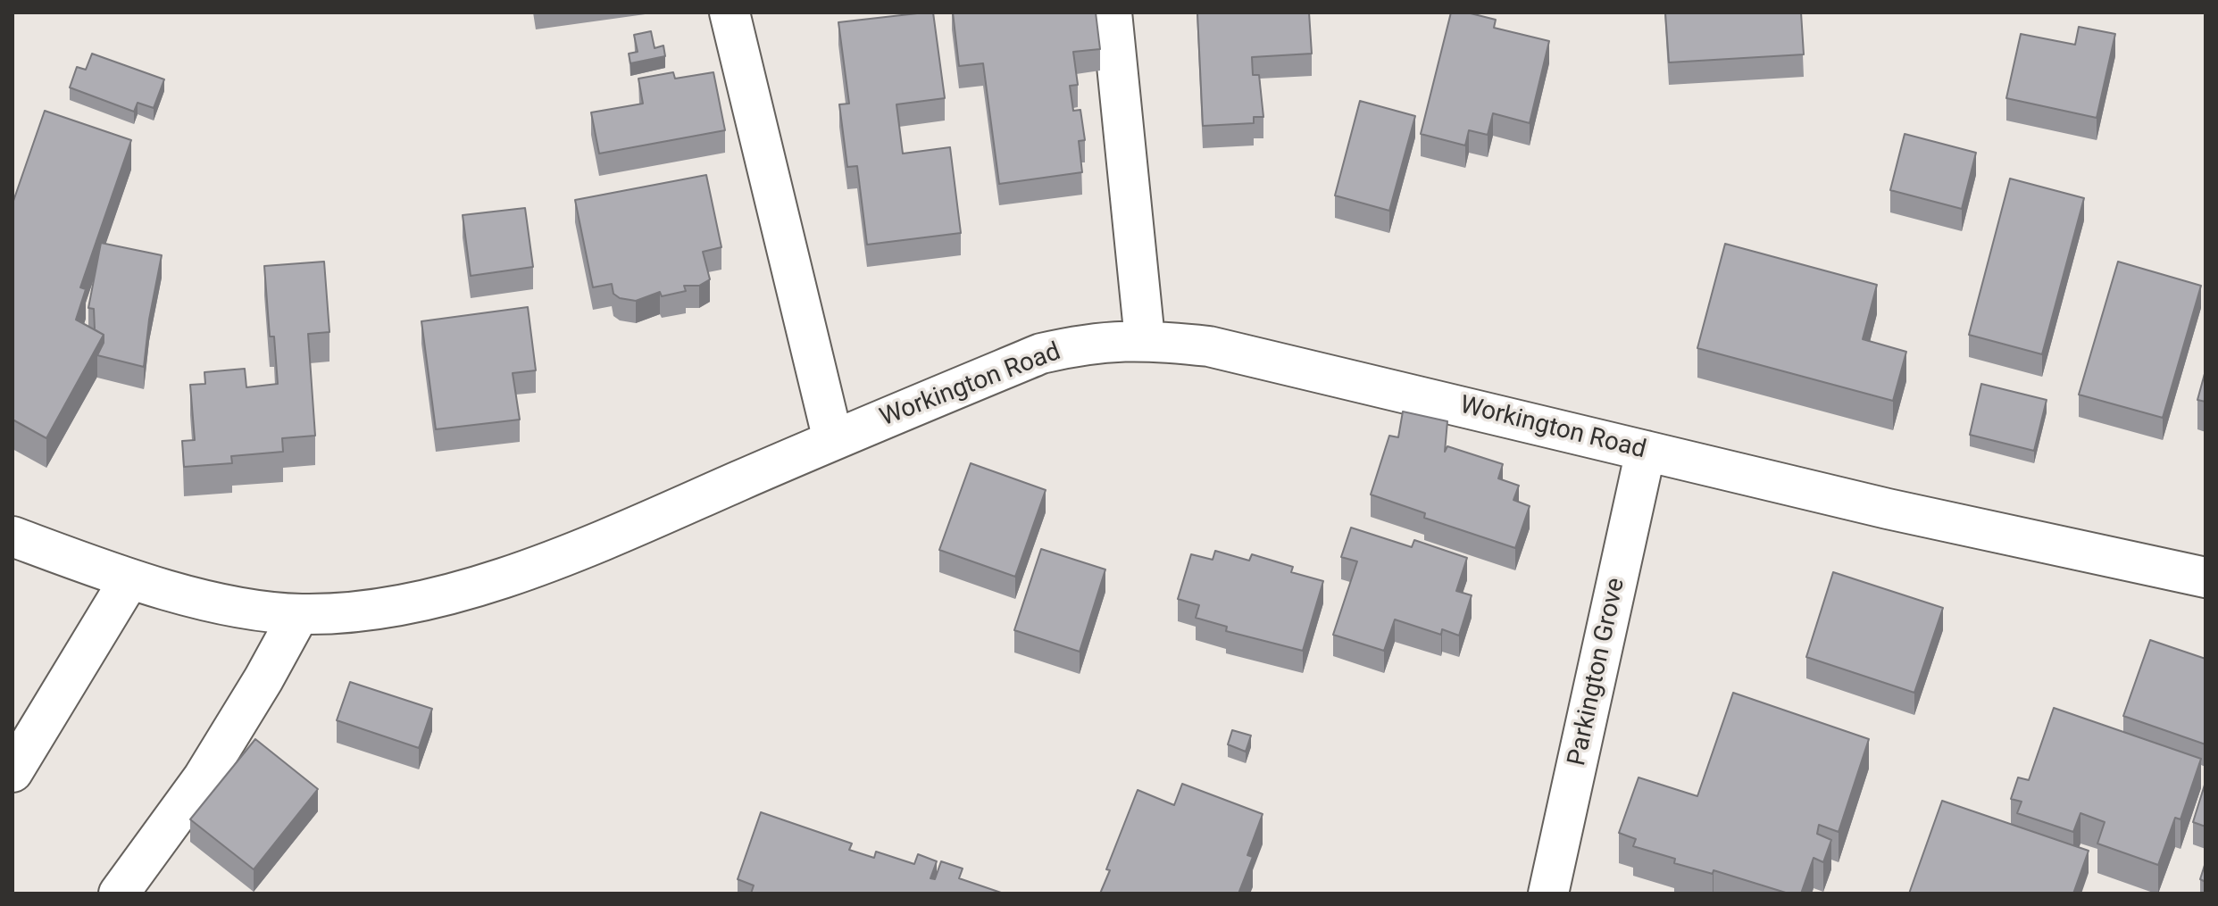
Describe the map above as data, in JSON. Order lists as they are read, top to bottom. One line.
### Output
{"streets":{"street":["Workington Road","Parkington Grove"]},"crossings":[["Workington Road","Parkington Grove"]]}
